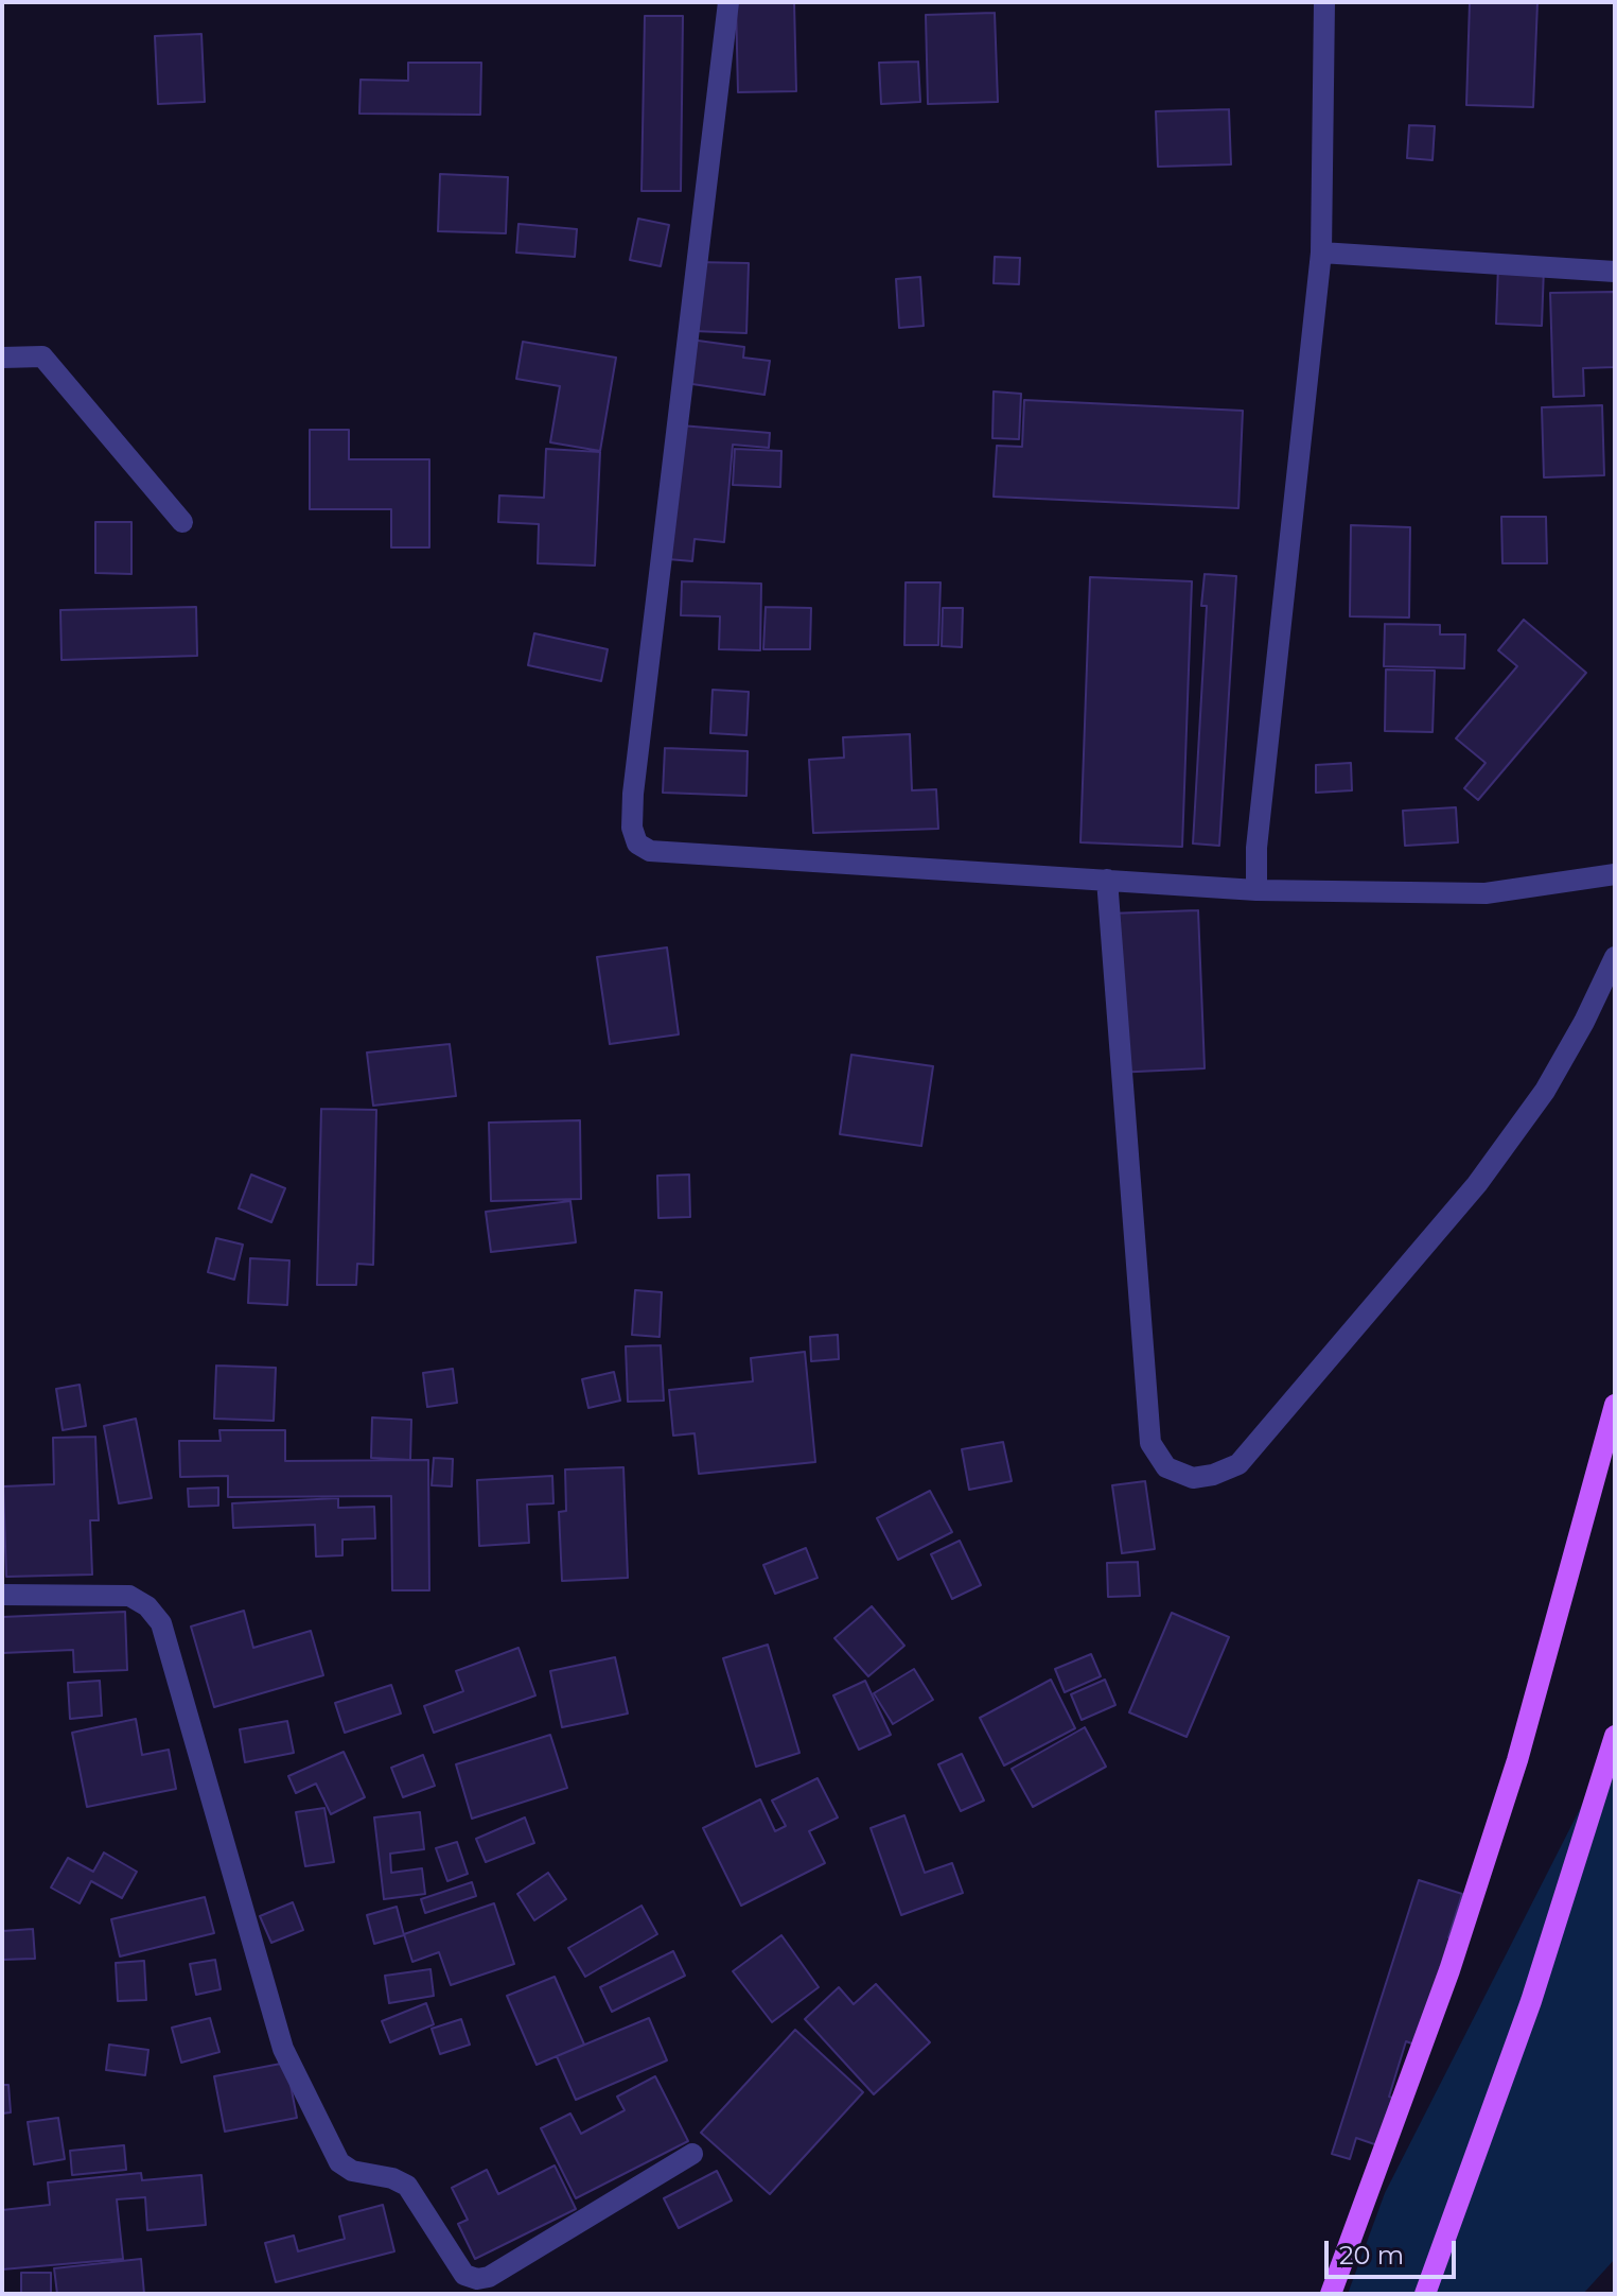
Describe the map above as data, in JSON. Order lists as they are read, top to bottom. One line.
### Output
{"scale_bar":"20 m"}
